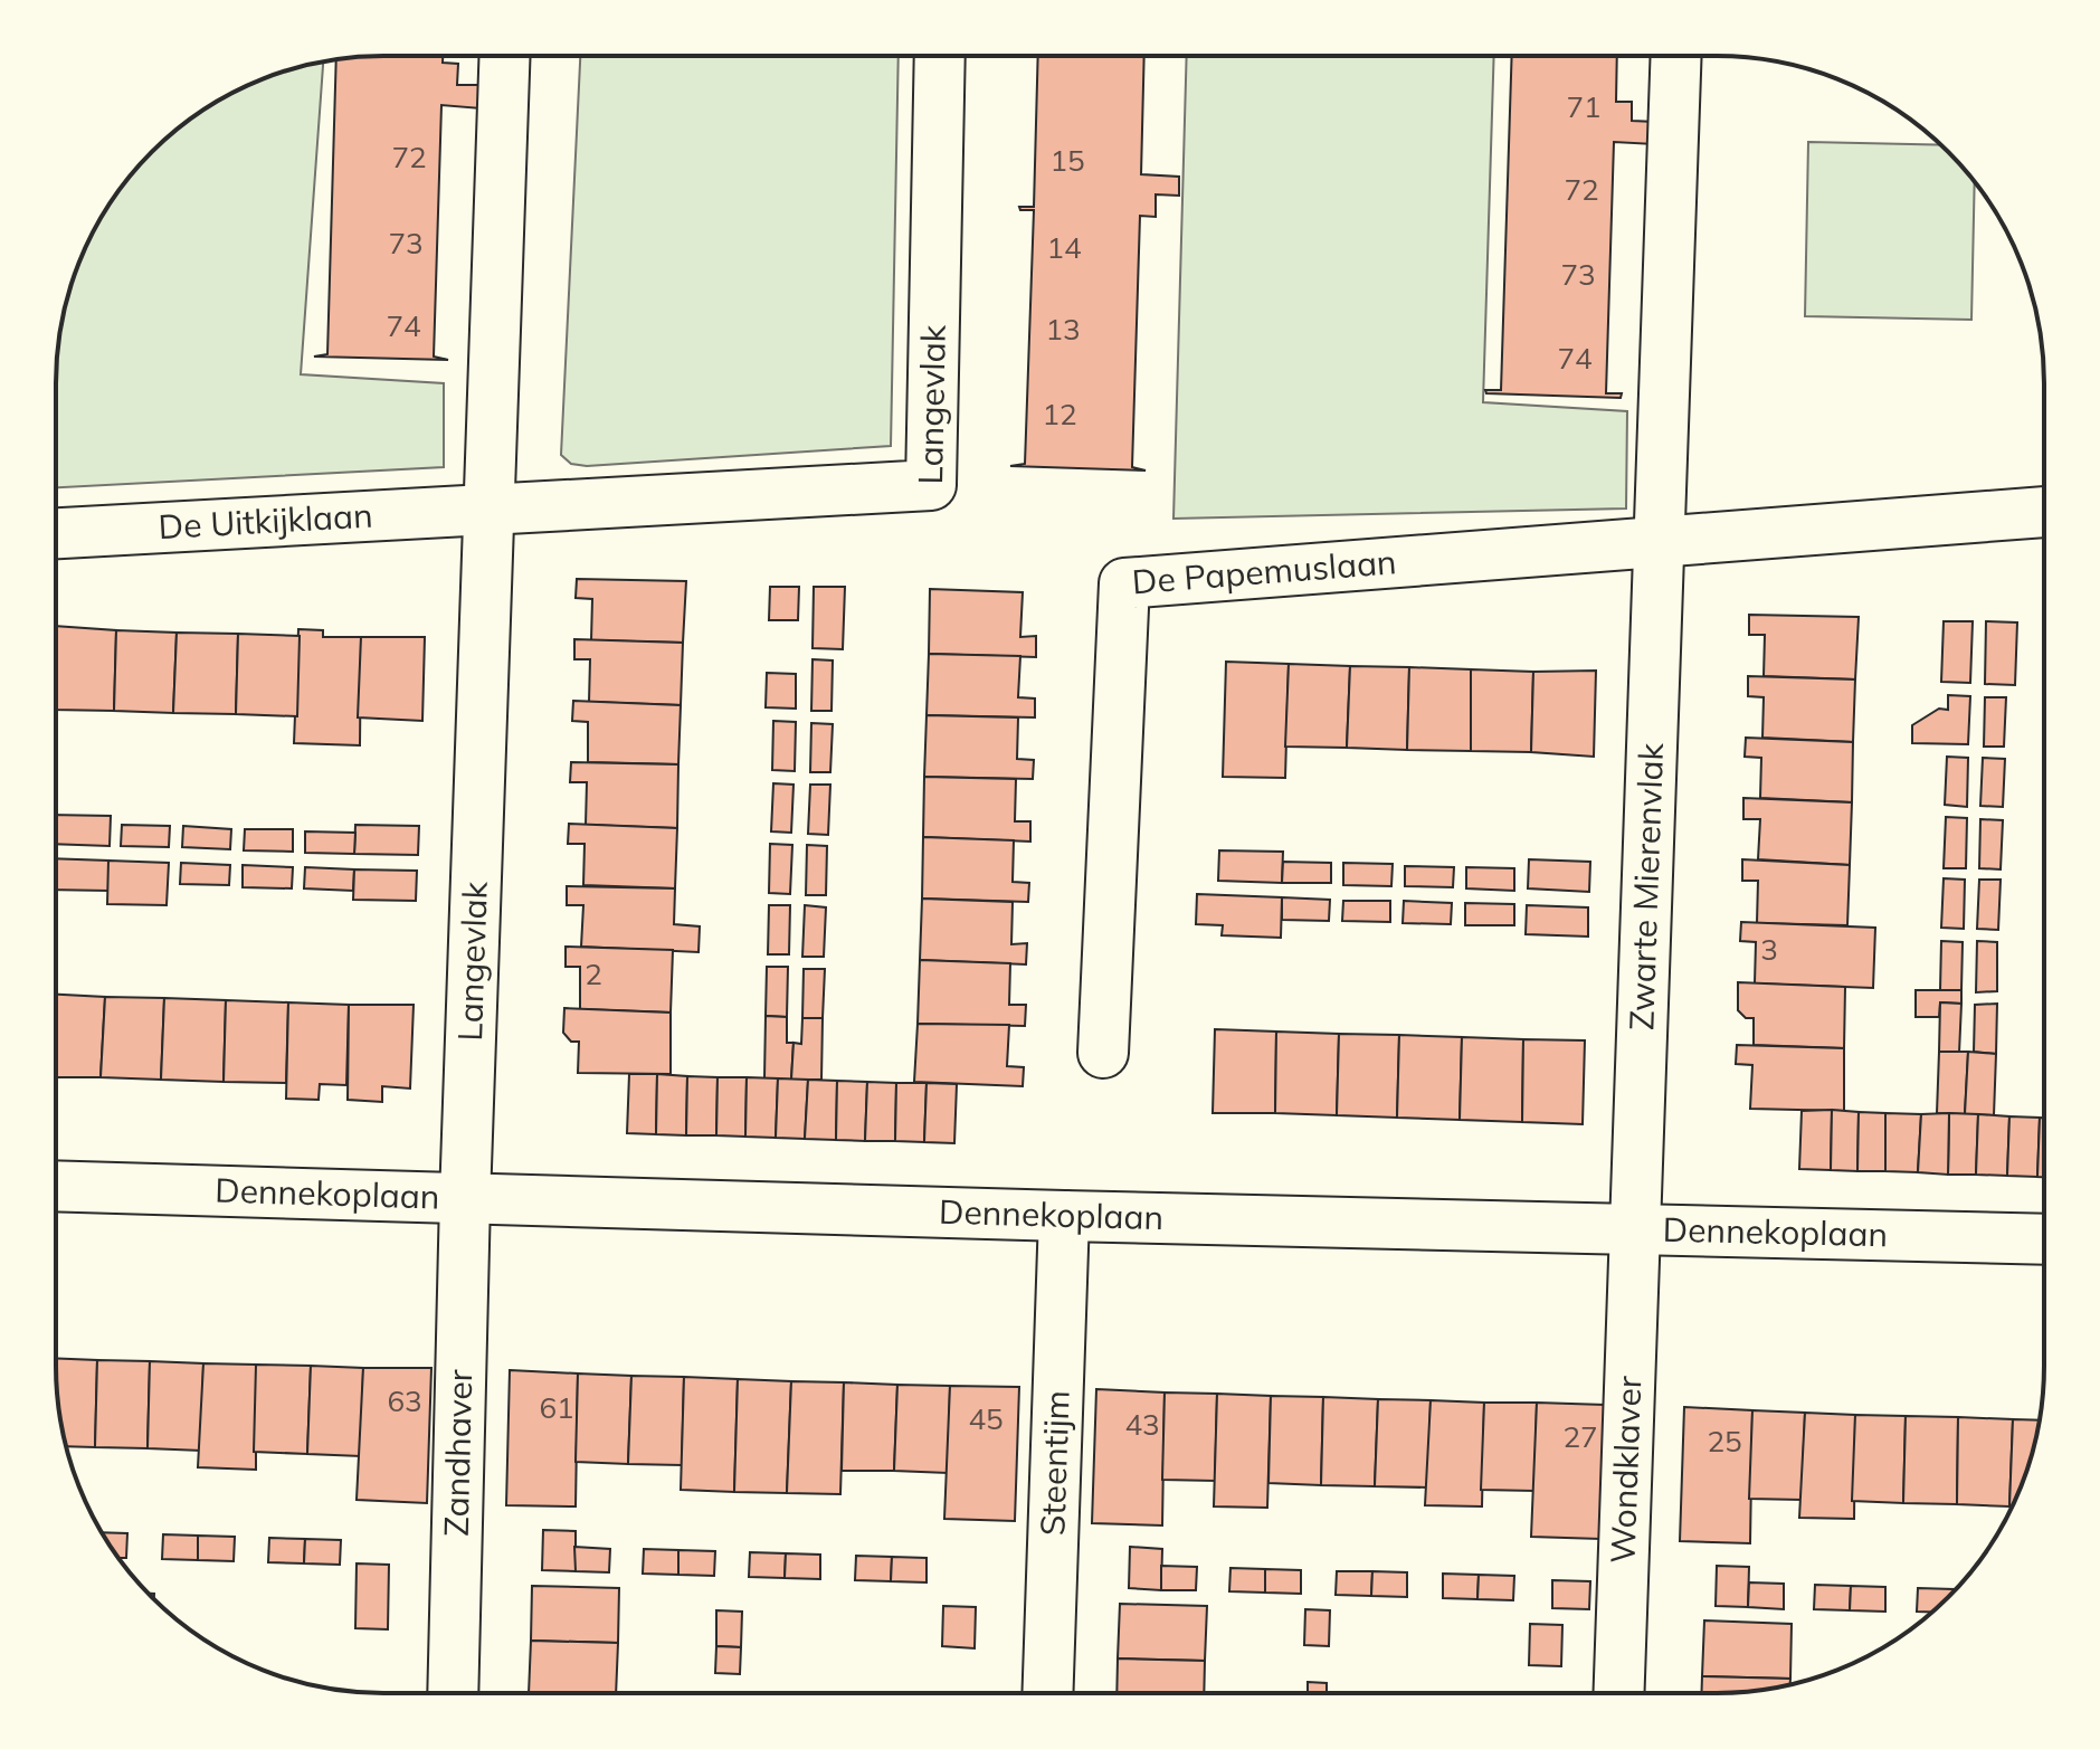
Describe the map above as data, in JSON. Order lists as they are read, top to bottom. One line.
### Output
{"streets":{"street":["Langevlak","De Uitkijklaan","De Papemuslaan","Zwarte Mierenvlak","Dennekoplaan","Zandhaver","Steentijm","Wondklaver"]},"crossings":[["Langevlak","De Uitkijklaan"],["Langevlak","Dennekoplaan"],["Langevlak","Zandhaver"],["De Papemuslaan","Zwarte Mierenvlak"],["Zwarte Mierenvlak","Dennekoplaan"],["Zwarte Mierenvlak","Wondklaver"],["Dennekoplaan","Zandhaver"],["Dennekoplaan","Steentijm"],["Dennekoplaan","Wondklaver"]],"house_numbers":["71","72","15","72","73","14","73","74","13","74","12","3","2","63","61","45","43","27","25"]}
